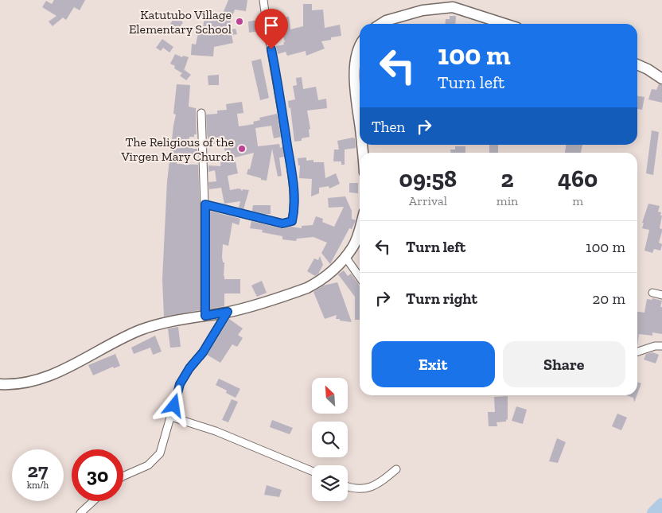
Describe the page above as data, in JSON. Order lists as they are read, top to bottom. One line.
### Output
{"places":["Katutubo Village Elementary School","The Religious of the Virgen Mary Church"],"north":"top left","page":{"turn":["100 m","Turn left"],"then":"Then","eta":["09:58","Arrival","2","min","460","m"],"list":[{"name":"Turn left","value":"100 m"},{"name":"Turn right","value":"20 m"}],"buttons":["Exit","Share"],"speed":"27 km/h","limit":"30"}}
